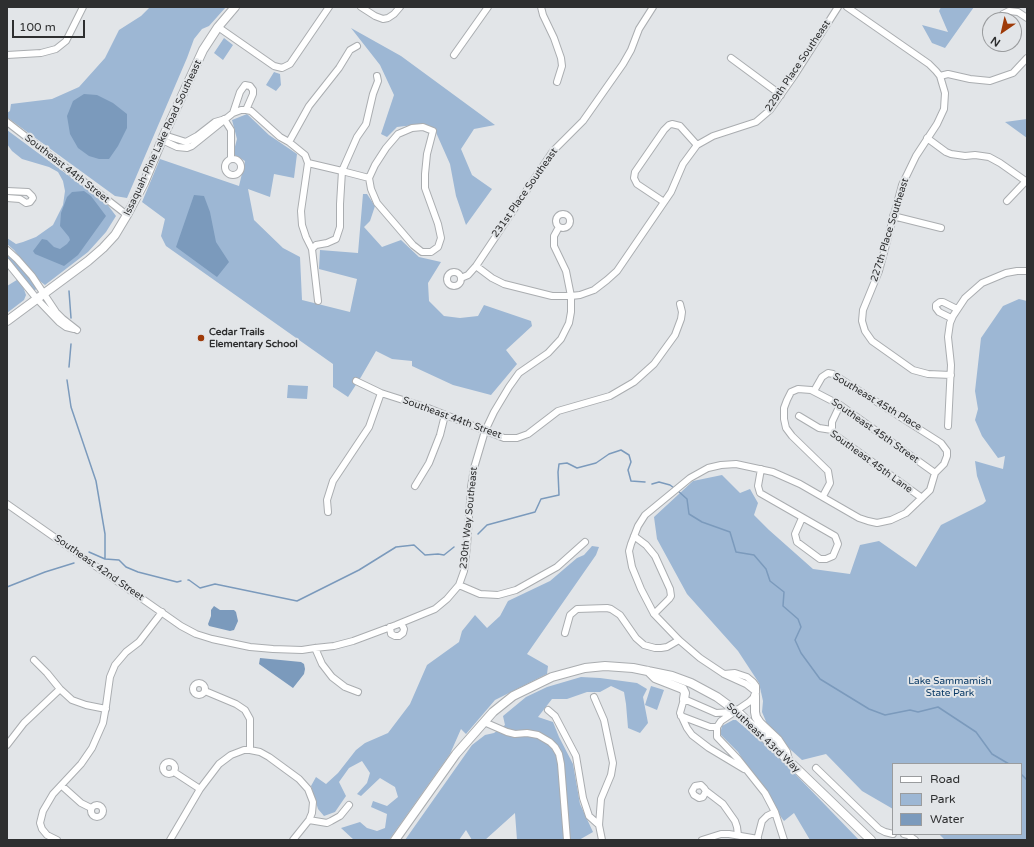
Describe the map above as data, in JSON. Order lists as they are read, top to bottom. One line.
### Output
{"streets":{"main road":["Issaquah-Pine Lake Road Southeast","Southeast 43rd Way"],"street":["229th Place Southeast","Southeast 44th Street","231st Place Southeast","227th Place Southeast","Southeast 45th Place","Southeast 45th Street","Southeast 45th Lane","230th Way Southeast","Southeast 42nd Street"]},"crossings":[["229th Place Southeast","230th Way Southeast"],["Issaquah-Pine Lake Road Southeast","Southeast 44th Street"],["Southeast 44th Street","230th Way Southeast"],["Southeast 45th Place","Southeast 45th Street"],["230th Way Southeast","Southeast 42nd Street"]],"parks":["Lake Sammamish State Park"],"places":["Cedar Trails Elementary School"],"legend":["Road","Park","Water"],"scale_bar":"100 m","north":"bottom left"}
